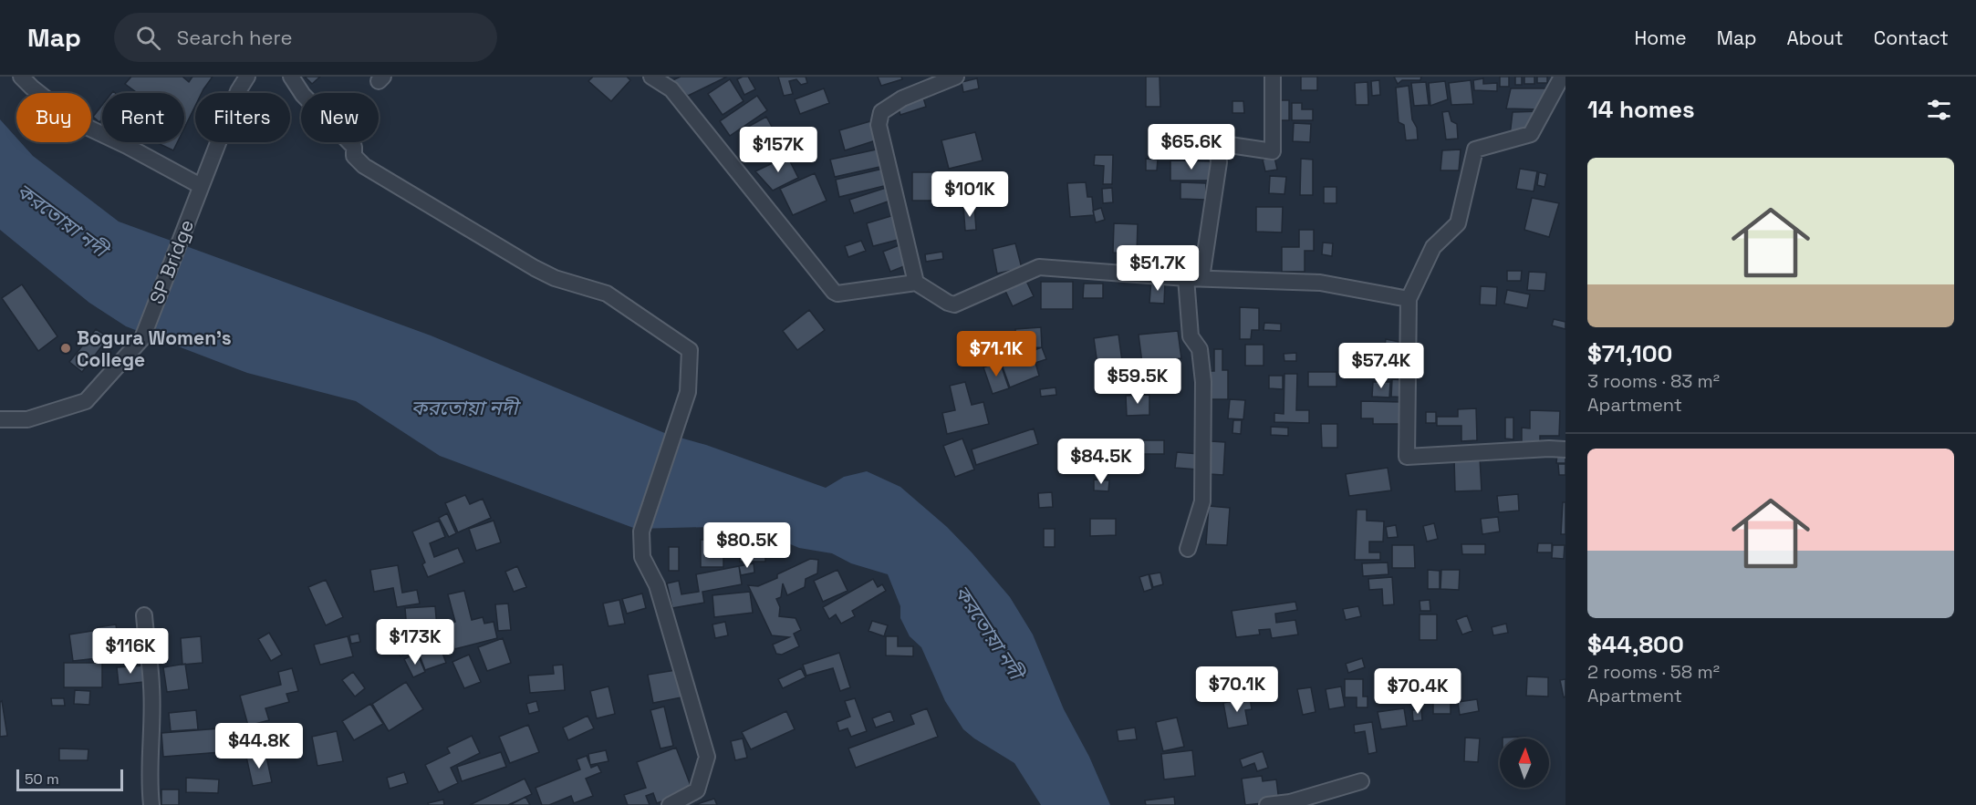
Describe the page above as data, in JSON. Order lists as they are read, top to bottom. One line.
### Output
{"streets":{"street":["SP Bridge"]},"water":["করতোয়া নদী"],"places":["Bogura Women's College"],"scale_bar":"50 m","north":"top","page":{"header":"Map","search":"Search here","nav":["Home","Map","About","Contact"],"heading":"14 homes","chip":["Buy","Rent","Filters","New"],"price":["$65.6K","$157K","$101K","$51.7K","$71.1K","$57.4K","$59.5K","$84.5K","$80.5K","$173K","$116K","$70.1K","$70.4K","$44.8K"],"list":[{"name":"$71,100","note":"3 rooms · 83 m² · Apartment"},{"name":"$44,800","note":"2 rooms · 58 m² · Apartment"}],"scale":"50 m"}}
